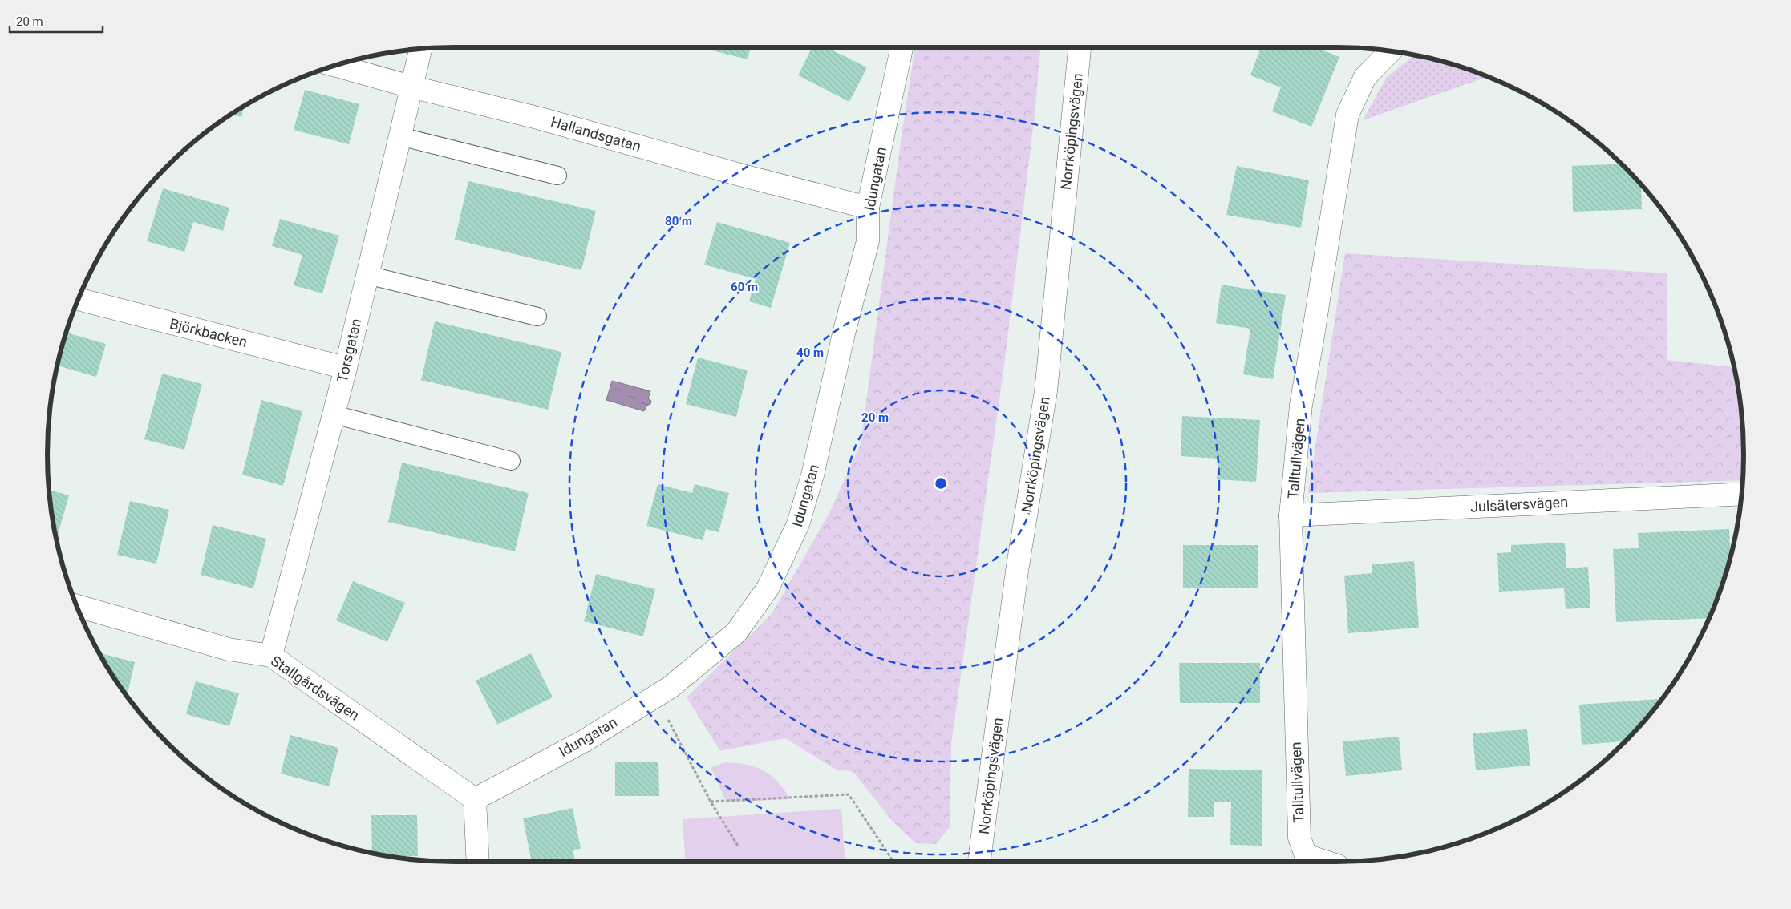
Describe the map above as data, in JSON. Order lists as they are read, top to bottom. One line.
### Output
{"streets":{"street":["Norrköpingsvägen","Hallandsgatan","Idungatan","Björkbacken","Torsgatan","Talltullvägen","Julsätersvägen","Stallgårdsvägen"]},"crossings":[["Hallandsgatan","Idungatan"],["Hallandsgatan","Torsgatan"],["Idungatan","Stallgårdsvägen"],["Björkbacken","Torsgatan"],["Torsgatan","Stallgårdsvägen"],["Talltullvägen","Julsätersvägen"]],"scale_bar":"20 m","rings":["80 m","60 m","40 m","20 m"]}
